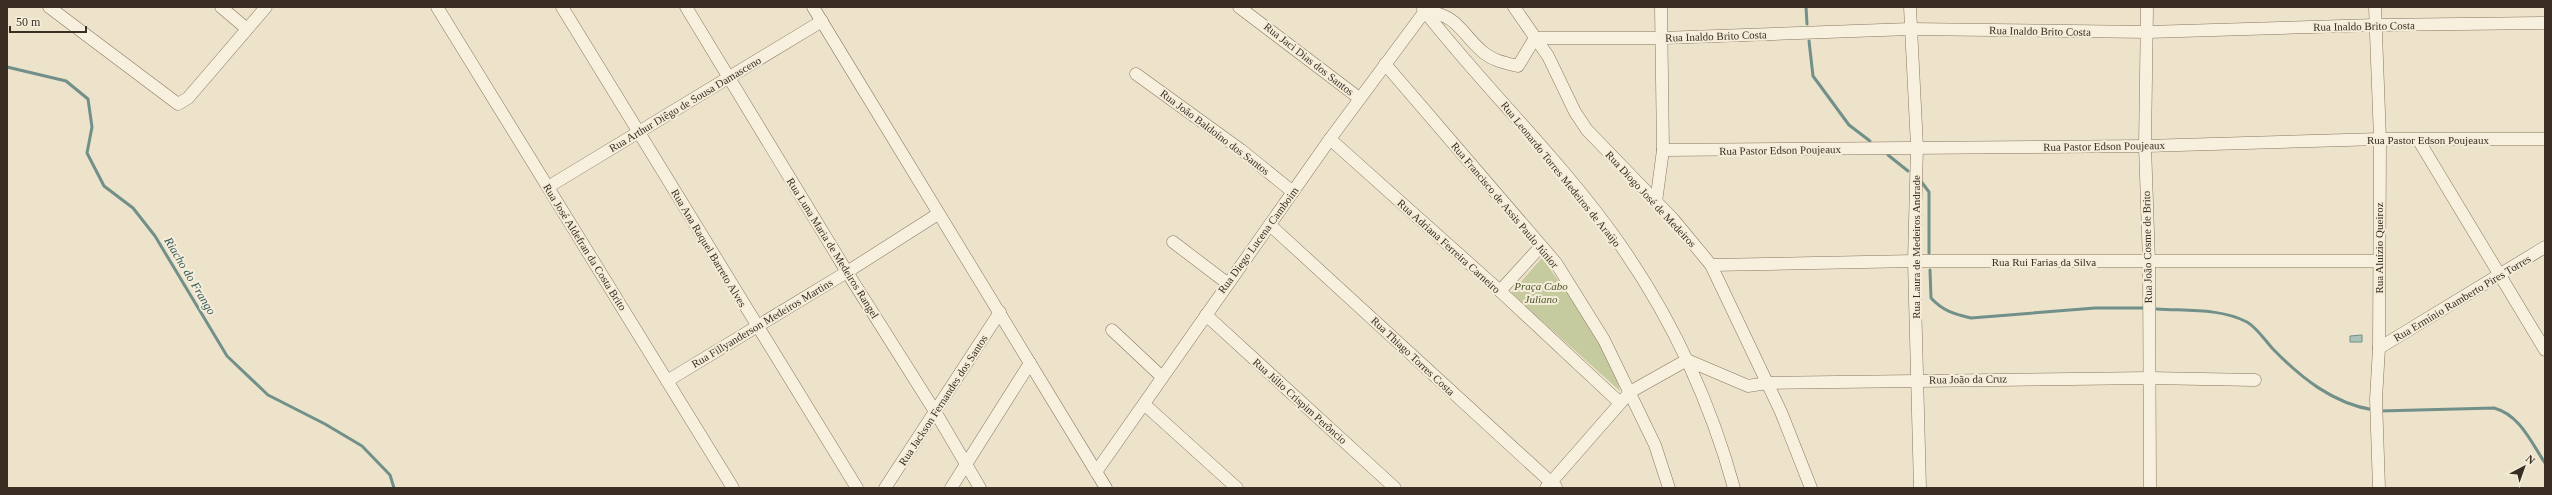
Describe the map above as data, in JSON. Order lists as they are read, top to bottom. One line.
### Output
{"streets":{"street":["Rua Inaldo Brito Costa","Rua Jaci Dias dos Santos","Rua Arthur Diêgo de Sousa Damasceno","Rua João Baldoíno dos Santos","Rua Pastor Edson Poujeaux","Rua Leonardo Torres Medeiros de Araújo","Rua Diogo José de Medeiros","Rua Francisco de Assis Paulo Júnior","Rua Diego Lucena Camboim","Rua Adriana Ferreira Carneiro","Rua José Aldefran da Costa Brito","Rua Laura de Medeiros Andrade","Rua João Cosme de Brito","Rua Ana Raquel Barreto Alves","Rua Luna Maria de Medeiros Rangel","Rua Aluízio Queiroz","Rua Rui Farias da Silva","Rua Ermínio Ramberto Pires Torres","Rua Fillyanderson Medeiros Martins","Rua Thiago Torres Costa","Rua João da Cruz","Rua Jackson Fernandes dos Santos","Rua Júlio Crispim Perôncio"]},"crossings":[["Rua Inaldo Brito Costa","Rua Diogo José de Medeiros"],["Rua Inaldo Brito Costa","Rua Laura de Medeiros Andrade"],["Rua Inaldo Brito Costa","Rua João Cosme de Brito"],["Rua Inaldo Brito Costa","Rua Aluízio Queiroz"],["Rua Jaci Dias dos Santos","Rua Diego Lucena Camboim"],["Rua Arthur Diêgo de Sousa Damasceno","Rua José Aldefran da Costa Brito"],["Rua Arthur Diêgo de Sousa Damasceno","Rua Ana Raquel Barreto Alves"],["Rua Arthur Diêgo de Sousa Damasceno","Rua Luna Maria de Medeiros Rangel"],["Rua João Baldoíno dos Santos","Rua Diego Lucena Camboim"],["Rua Pastor Edson Poujeaux","Rua Laura de Medeiros Andrade"],["Rua Pastor Edson Poujeaux","Rua João Cosme de Brito"],["Rua Pastor Edson Poujeaux","Rua Aluízio Queiroz"],["Rua Leonardo Torres Medeiros de Araújo","Rua Diego Lucena Camboim"],["Rua Leonardo Torres Medeiros de Araújo","Rua João da Cruz"],["Rua Diogo José de Medeiros","Rua Rui Farias da Silva"],["Rua Diogo José de Medeiros","Rua João da Cruz"],["Rua Francisco de Assis Paulo Júnior","Rua Diego Lucena Camboim"],["Rua Diego Lucena Camboim","Rua Adriana Ferreira Carneiro"],["Rua Diego Lucena Camboim","Rua Thiago Torres Costa"],["Rua Diego Lucena Camboim","Rua Júlio Crispim Perôncio"],["Rua José Aldefran da Costa Brito","Rua Fillyanderson Medeiros Martins"],["Rua Laura de Medeiros Andrade","Rua Rui Farias da Silva"],["Rua Laura de Medeiros Andrade","Rua João da Cruz"],["Rua João Cosme de Brito","Rua Rui Farias da Silva"],["Rua João Cosme de Brito","Rua João da Cruz"],["Rua Ana Raquel Barreto Alves","Rua Fillyanderson Medeiros Martins"],["Rua Luna Maria de Medeiros Rangel","Rua Fillyanderson Medeiros Martins"],["Rua Luna Maria de Medeiros Rangel","Rua Jackson Fernandes dos Santos"],["Rua Aluízio Queiroz","Rua Rui Farias da Silva"],["Rua Aluízio Queiroz","Rua Ermínio Ramberto Pires Torres"]],"water":["Riacho do Frango"],"parks":["Praça Cabo Juliano"],"scale_bar":"50 m","north":"top right"}
